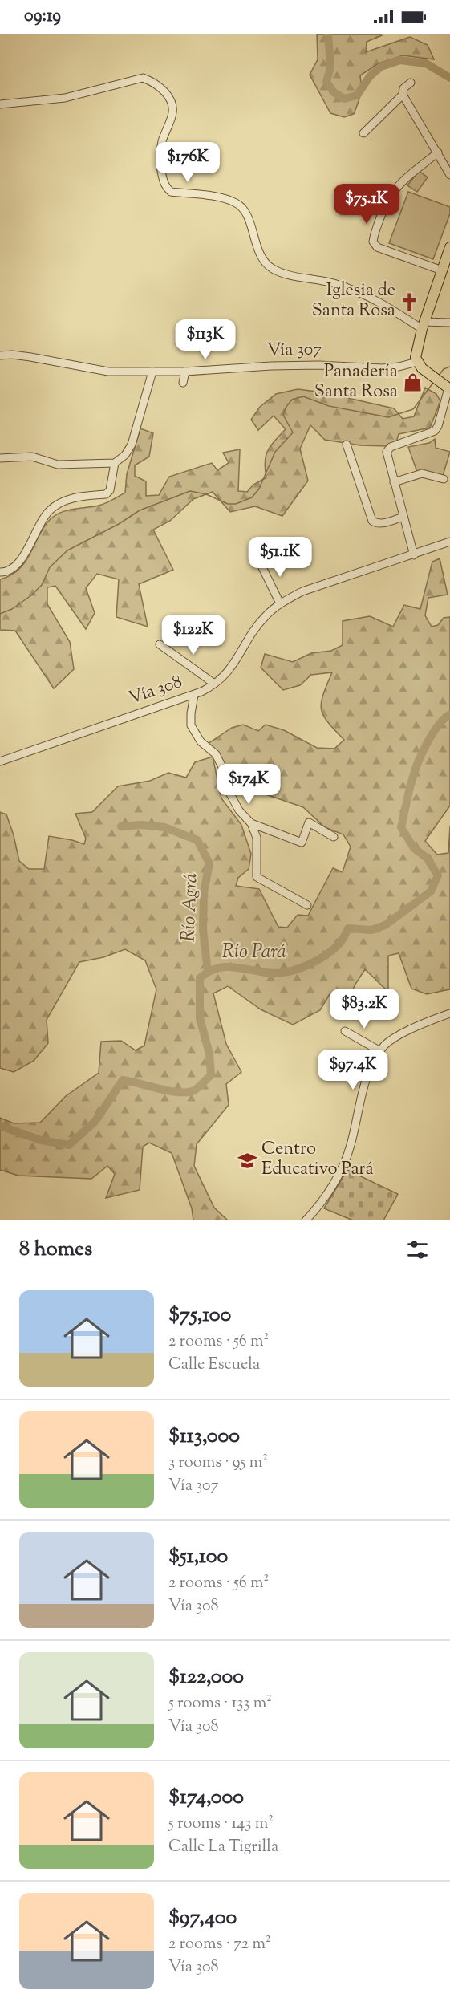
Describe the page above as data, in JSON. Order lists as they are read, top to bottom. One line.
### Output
{"streets":{"street":["Vía 307","Vía 308"]},"water":["Río Agrá","Río Pará"],"places":{"church":["Iglesia de Santa Rosa"],"shop":["Panadería Santa Rosa"],"school or university":["Centro Educativo Pará"]},"page":{"status":"09:19","price":["$176K","$75.1K","$113K","$51.1K","$122K","$174K","$83.2K","$97.4K"],"heading":"8 homes","list":[{"name":"$75,100","note":"2 rooms · 56 m² · Calle Escuela"},{"name":"$113,000","note":"3 rooms · 95 m² · Vía 307"},{"name":"$51,100","note":"2 rooms · 56 m² · Vía 308"},{"name":"$122,000","note":"5 rooms · 133 m² · Vía 308"},{"name":"$174,000","note":"5 rooms · 143 m² · Calle La Tigrilla"},{"name":"$97,400","note":"2 rooms · 72 m² · Vía 308"}]}}
